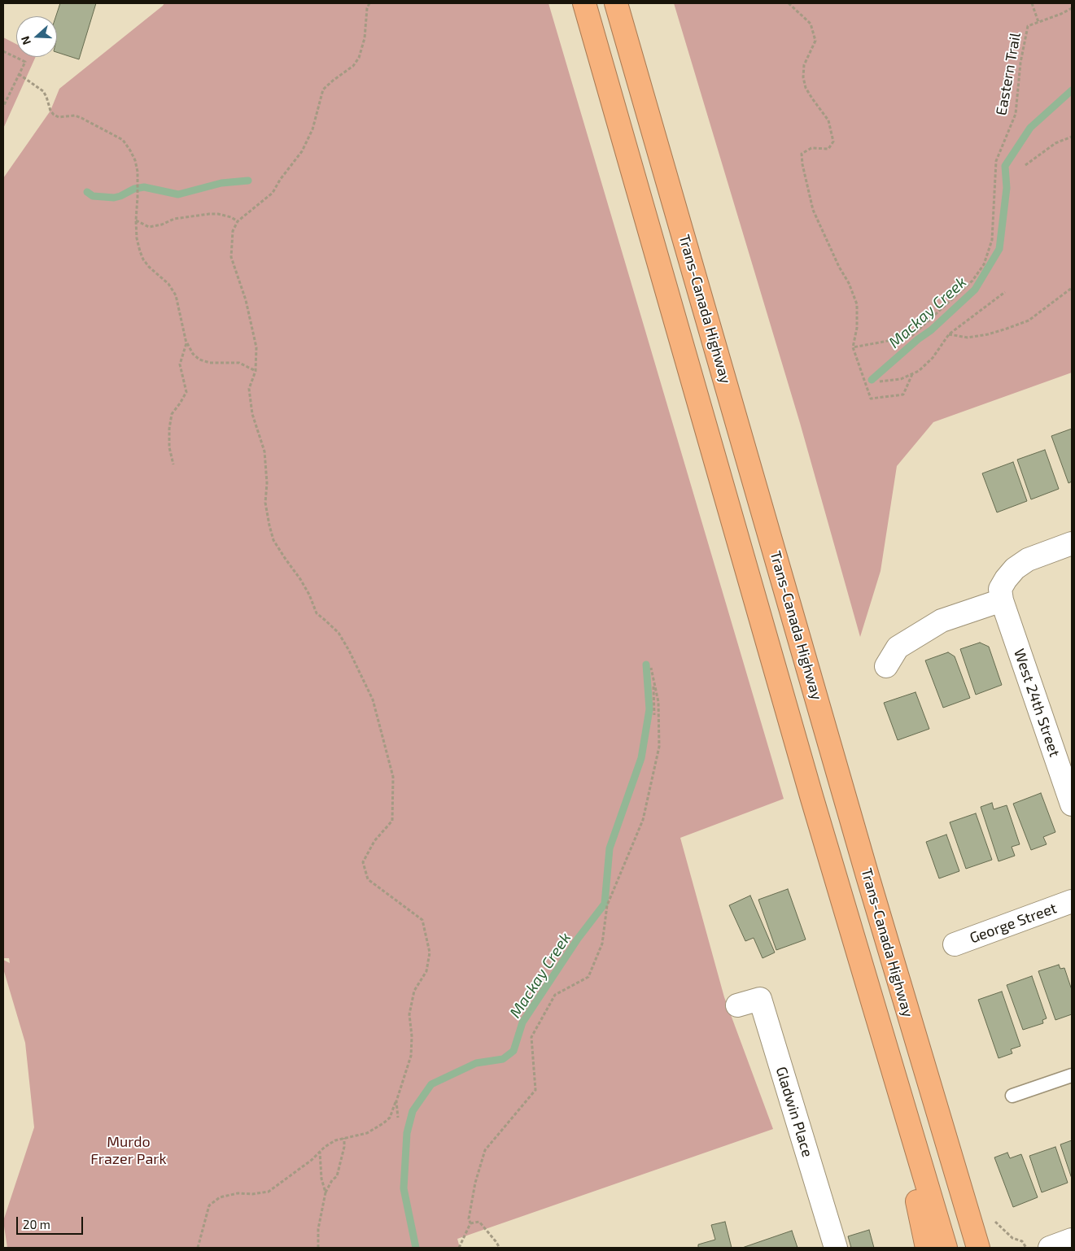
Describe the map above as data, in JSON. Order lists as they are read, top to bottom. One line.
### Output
{"streets":{"highway":["Trans-Canada Highway"],"street":["West 24th Street","George Street","Gladwin Place"],"path":["Eastern Trail"]},"water":["Mackay Creek"],"parks":["Murdo Frazer Park"],"scale_bar":"20 m","north":"left"}
